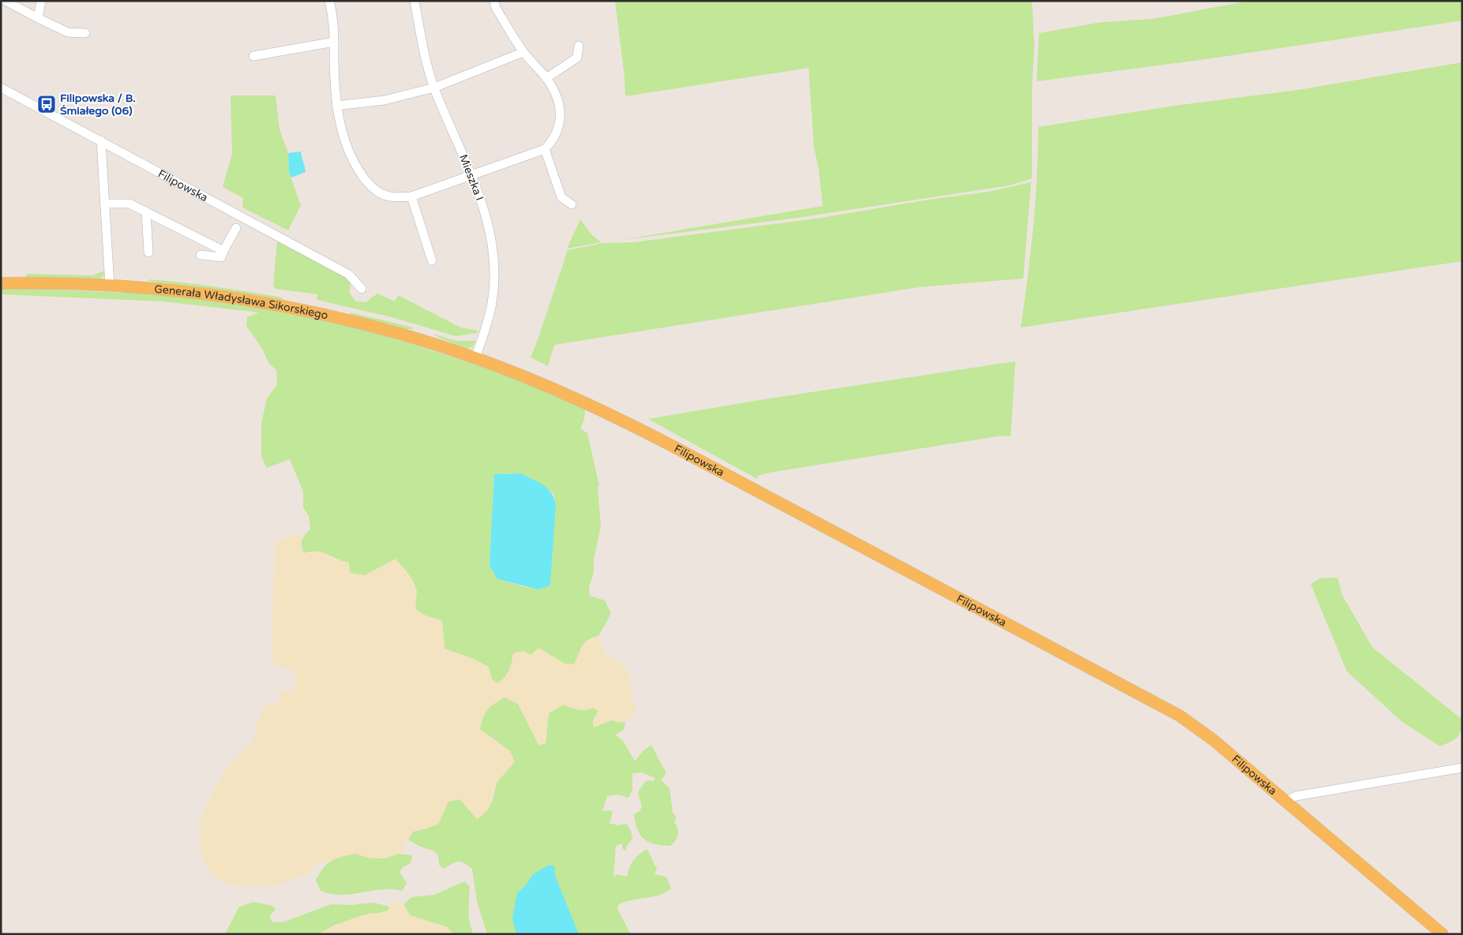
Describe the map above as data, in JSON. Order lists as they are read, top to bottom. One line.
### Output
{"streets":{"main road":["Filipowska","Generała Władysława Sikorskiego"],"street":["Mieszka I"]},"crossings":[["Mieszka I","Filipowska"],["Mieszka I","Generała Władysława Sikorskiego"],["Filipowska","Generała Władysława Sikorskiego"]],"places":{"bus stop":["Filipowska / B. Śmiałego (06)"]}}
